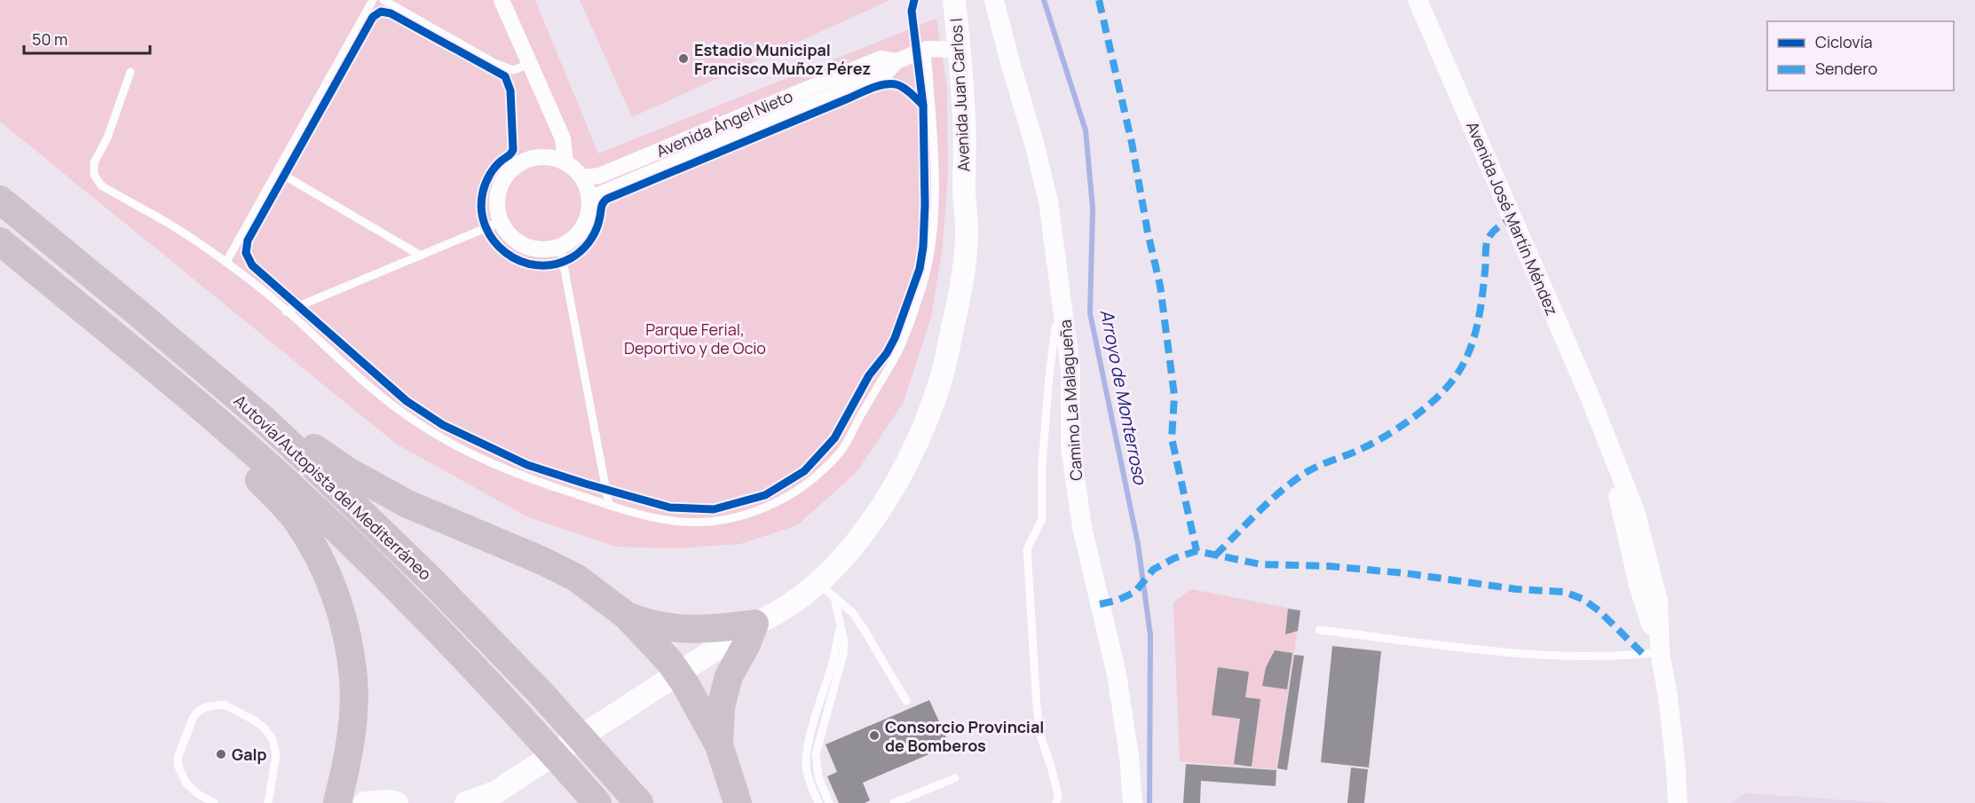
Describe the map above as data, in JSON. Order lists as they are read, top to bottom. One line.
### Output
{"streets":{"highway":["Autovía/Autopista del Mediterráneo"],"main road":["Avenida Juan Carlos I"],"street":["Avenida Ángel Nieto","Avenida José Martín Méndez","Camino La Malagueña"]},"crossings":[["Avenida Juan Carlos I","Avenida Ángel Nieto"]],"water":["Arroyo de Monterroso"],"parks":["Parque Ferial, Deportivo y de Ocio"],"places":["Estadio Municipal Francisco Muñoz Pérez","Consorcio Provincial de Bomberos","Galp"],"legend":["Ciclovía","Sendero"],"scale_bar":"50 m"}
